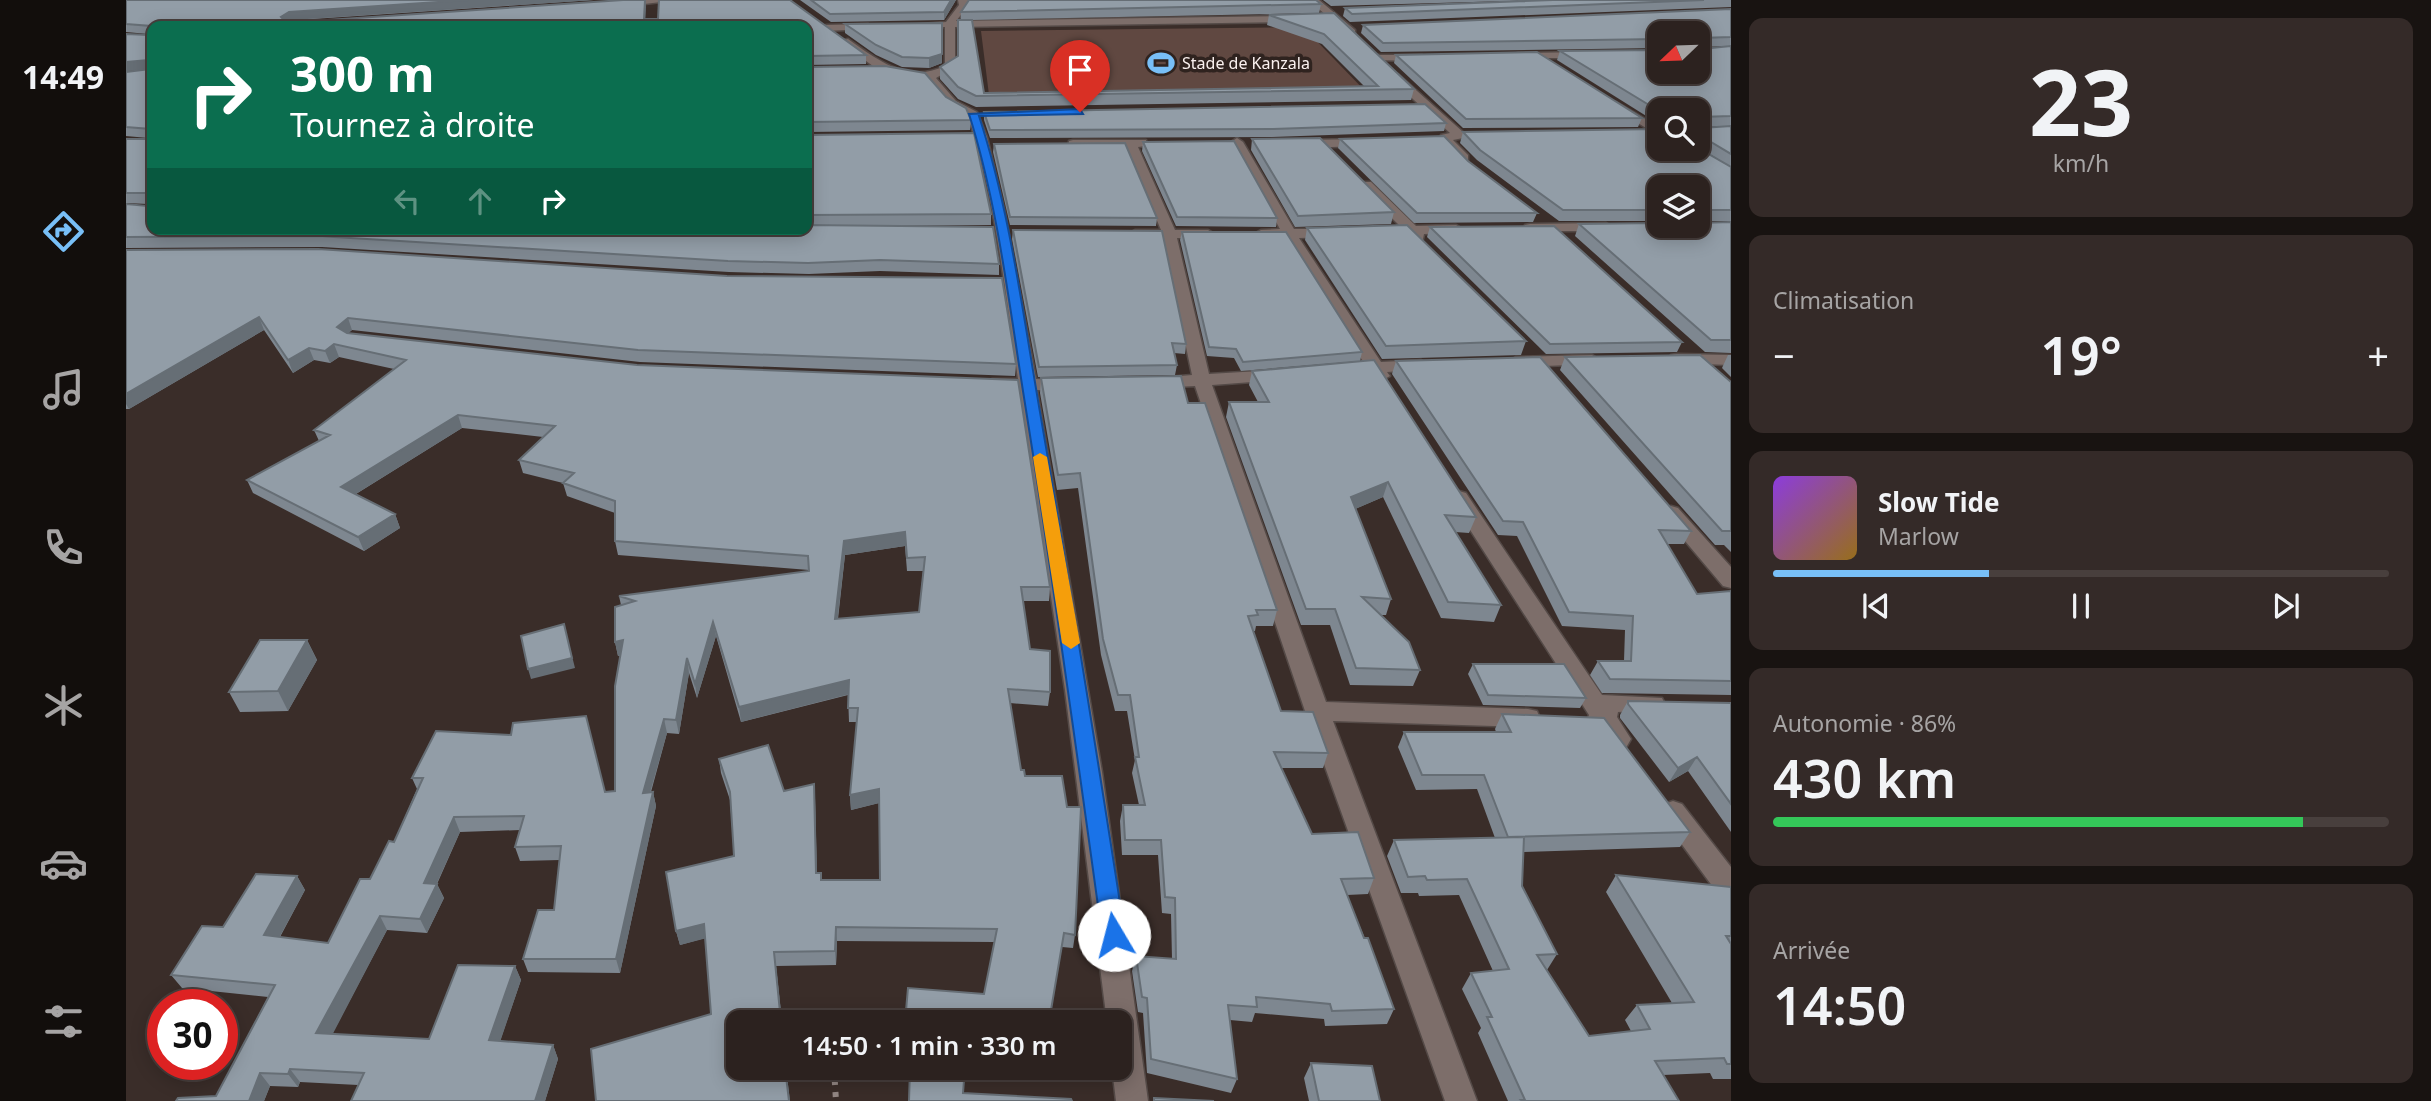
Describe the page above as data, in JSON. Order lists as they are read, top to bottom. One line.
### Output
{"places":{"sports":["Stade de Kanzala"]},"north":"bottom left","page":{"tabs":"14:49","tile":[["23","km/h"],"Climatisation",["Autonomie · 86%","430 km"],["Arrivée","14:50"]],"turn":["300 m","Tournez à droite"],"heat":["−","19°","+"],"song":["Slow Tide","Marlow"],"limit":"30","trip":"14:50 · 1 min · 330 m"}}
